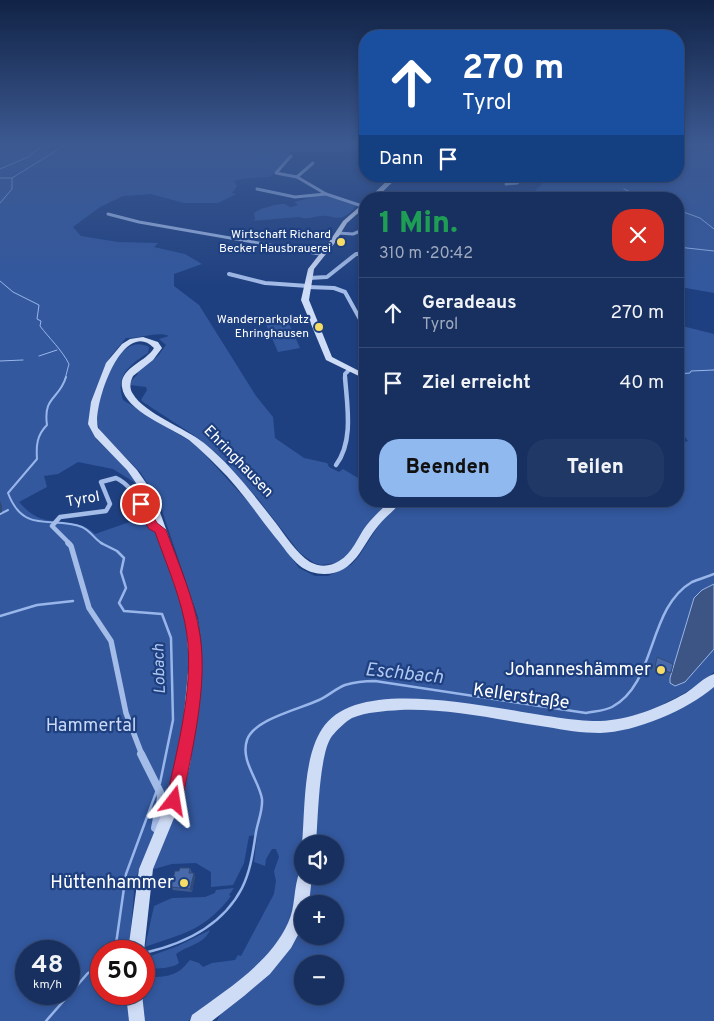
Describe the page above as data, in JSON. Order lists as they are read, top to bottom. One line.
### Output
{"streets":{"main road":["Ehringhausen","Kellerstraße"],"street":["Tyrol"]},"crossings":[["Ehringhausen","Tyrol"]],"water":["Lobach","Eschbach"],"parks":["Hammertal"],"places":["Wirtschaft Richard Becker Hausbrauerei","Wanderparkplatz Ehringhausen","Johanneshämmer","Hüttenhammer"],"page":{"turn":["270 m","Tyrol"],"then":"Dann","heading":["1 Min.","310 m · 20:42"],"list":[{"name":"Geradeaus","note":"Tyrol","value":"270 m"},{"name":"Ziel erreicht","value":"40 m"}],"buttons":["Beenden","Teilen"],"map_buttons":["+","−"],"speed":"48 km/h","limit":"50"}}
